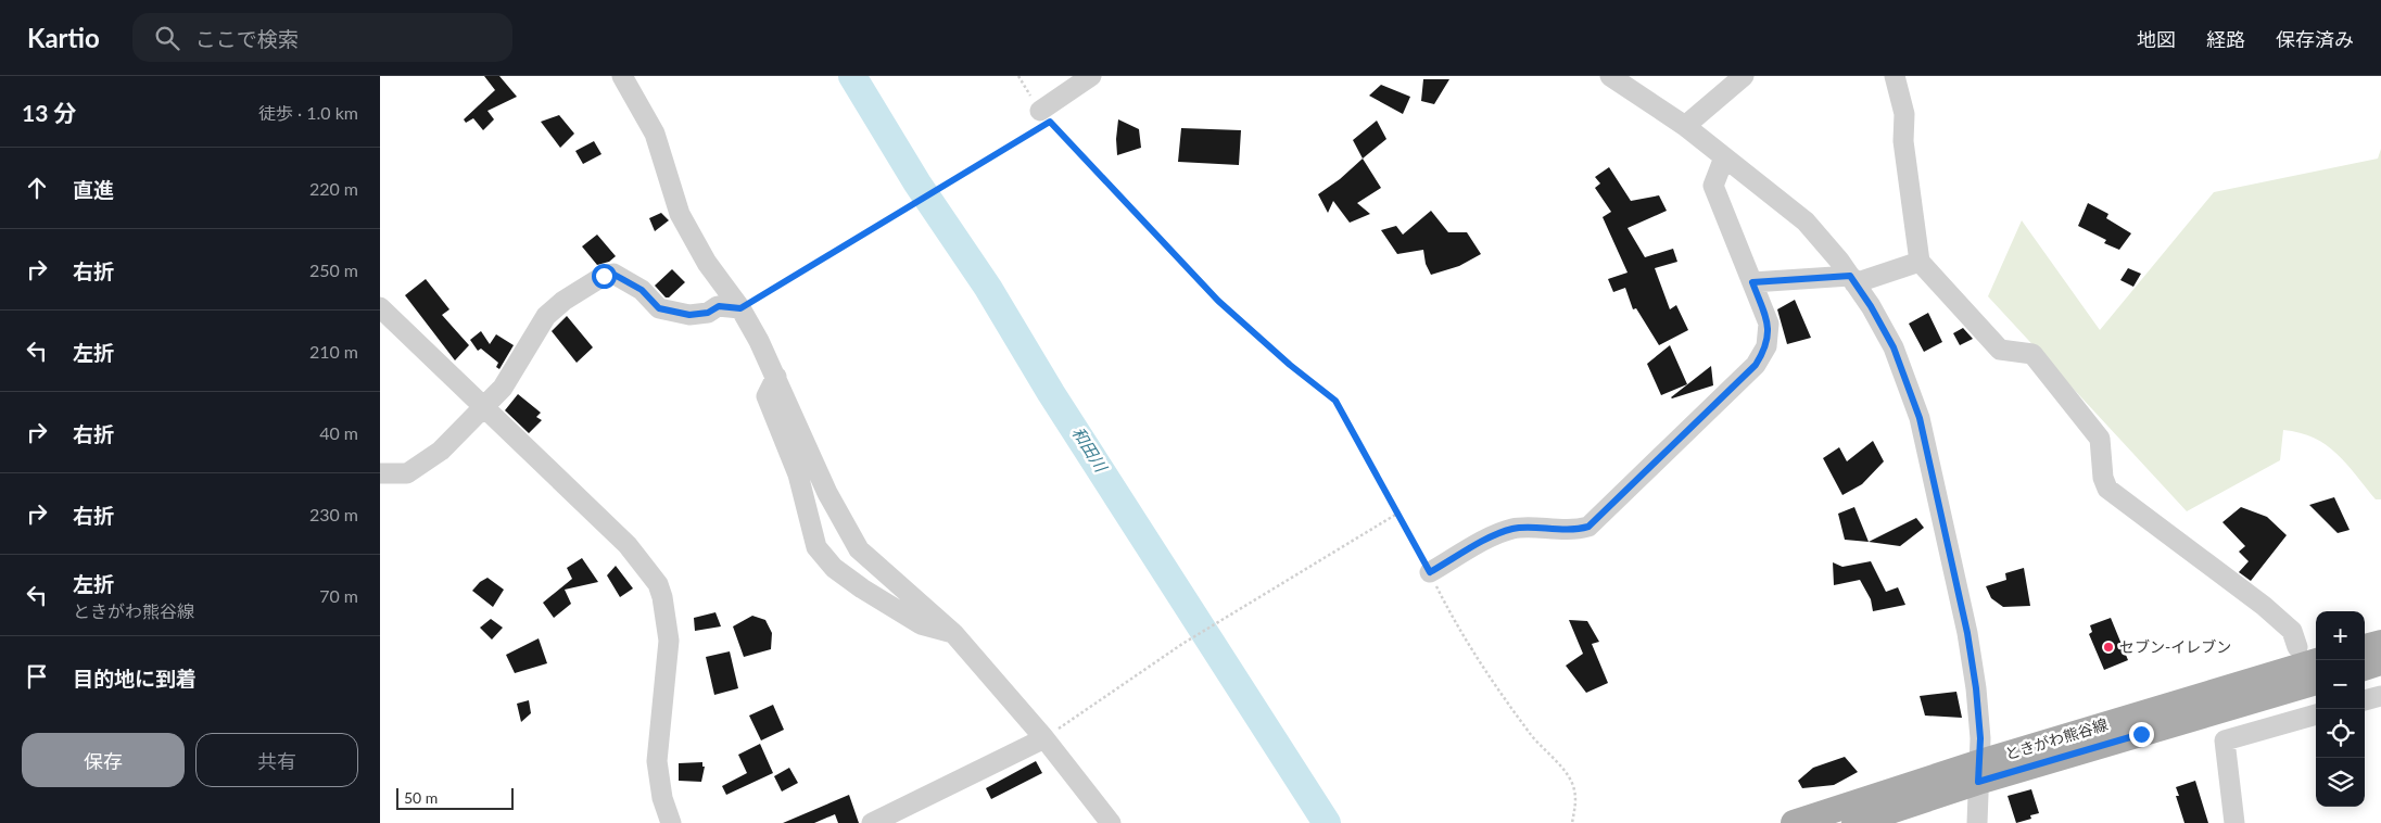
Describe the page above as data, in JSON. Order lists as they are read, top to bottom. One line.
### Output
{"streets":{"main road":["ときがわ熊谷線"]},"water":["和田川"],"places":["セブン-イレブン"],"scale_bar":"50 m","page":{"header":"Kartio","search":"ここで検索","nav":["地図","経路","保存済み"],"heading":["13 分","徒歩 · 1.0 km"],"list":[["直進","220 m"],["右折","250 m"],["左折","210 m"],["右折","40 m"],["右折","230 m"],["左折","ときがわ熊谷線","70 m"],"目的地に到着"],"map_buttons":["+","−"],"buttons":["保存","共有"],"scale":"50 m"}}
